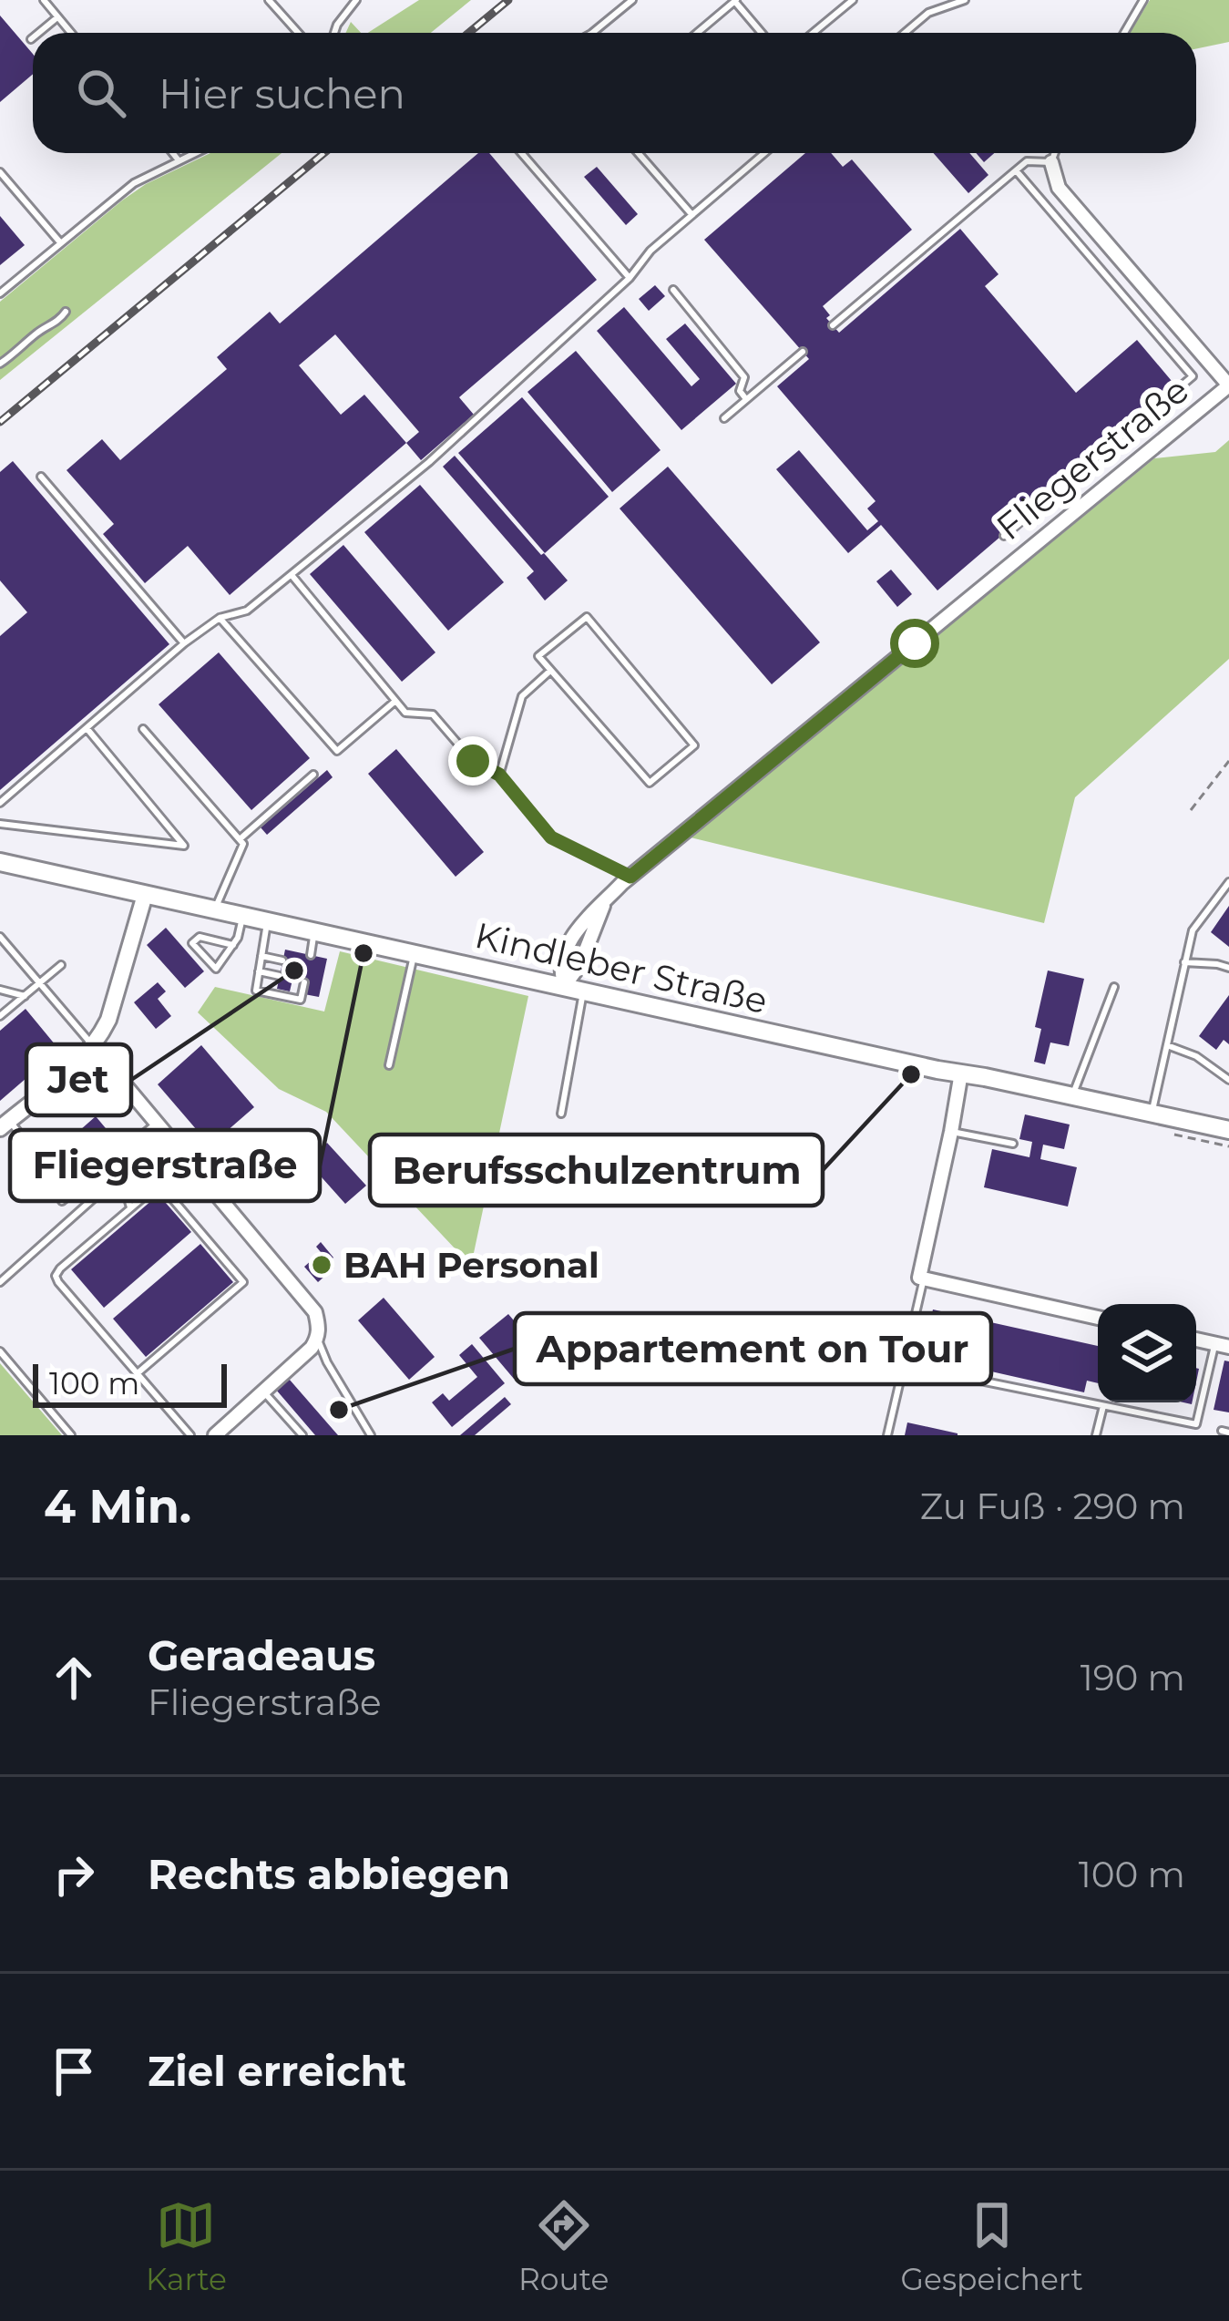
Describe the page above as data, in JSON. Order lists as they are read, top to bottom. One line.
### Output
{"streets":{"main road":["Kindleber Straße"],"street":["Fliegerstraße"]},"crossings":[["Fliegerstraße","Kindleber Straße"]],"places":["Fliegerstraße","Jet","Berufsschulzentrum","BAH Personal","Appartement on Tour"],"scale_bar":"100 m","page":{"search":"Hier suchen","scale":"100 m","heading":["4 Min.","Zu Fuß · 290 m"],"list":[["Geradeaus","Fliegerstraße","190 m"],["Rechts abbiegen","100 m"],"Ziel erreicht"],"nav":["Karte","Route","Gespeichert"]}}
